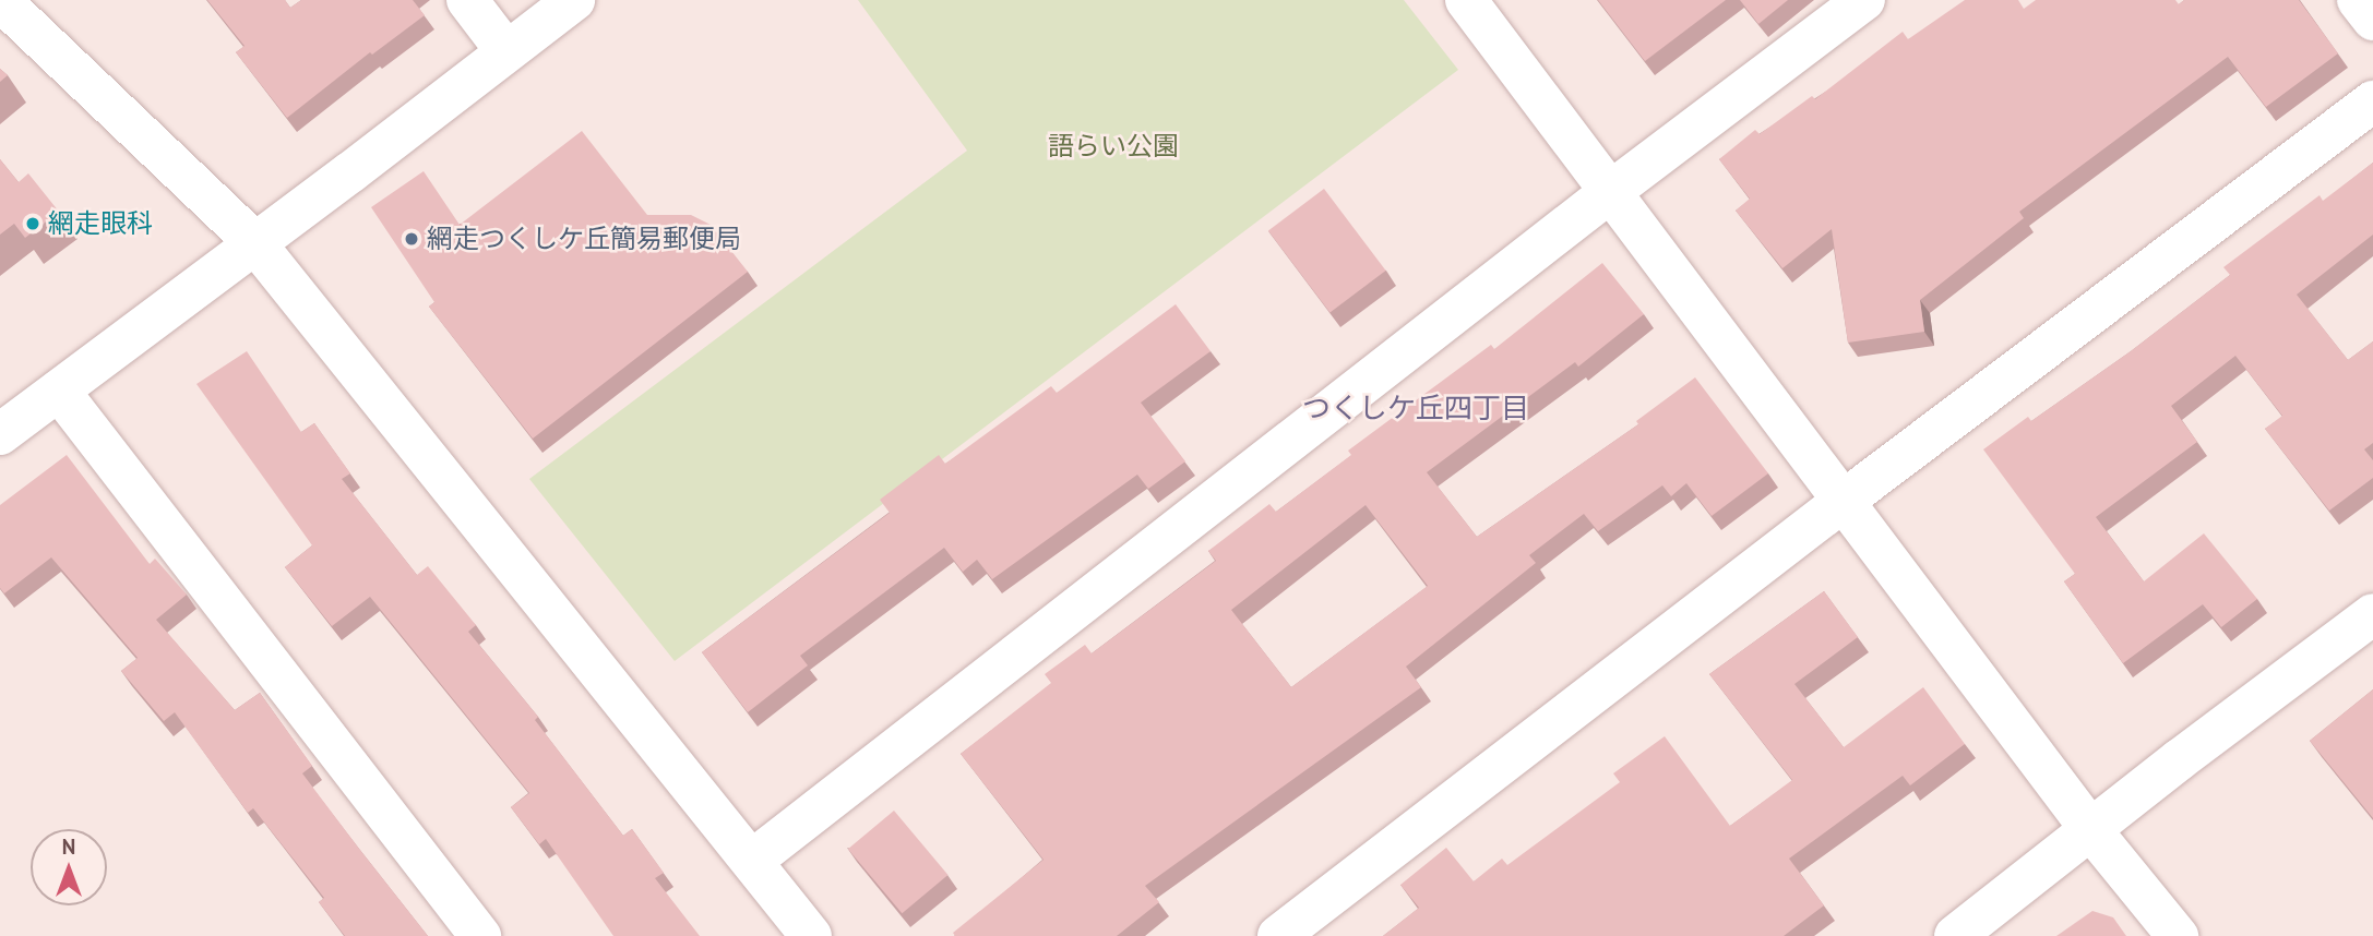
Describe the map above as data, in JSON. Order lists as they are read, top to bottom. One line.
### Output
{"districts":["つくしケ丘四丁目"],"parks":["語らい公園"],"places":["網走眼科","網走つくしケ丘簡易郵便局"],"north":"top"}
